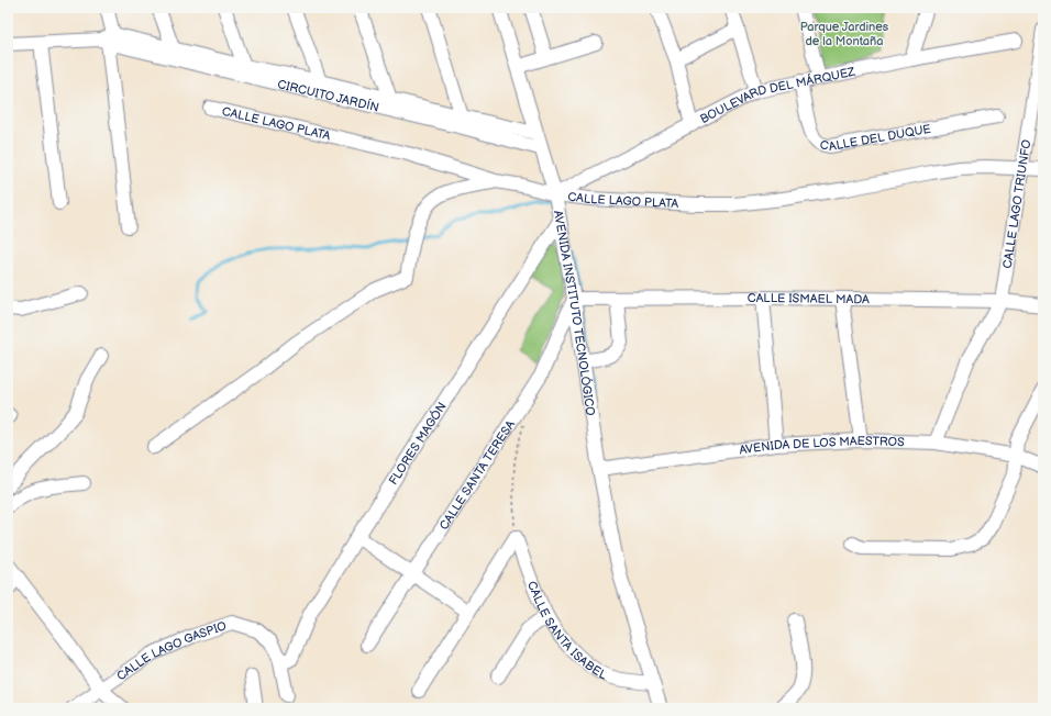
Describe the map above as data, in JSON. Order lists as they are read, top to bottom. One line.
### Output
{"streets":{"street":["CIRCUITO JARDÍN","BOULEVARD DEL MÁRQUEZ","CALLE LAGO PLATA","CALLE DEL DUQUE","CALLE LAGO TRIUNFO","CALLE ISMAEL MADA","AVENIDA INSTITUTO TECNOLÓGICO","FLORES MAGÓN","AVENIDA DE LOS MAESTROS","CALLE SANTA TERESA","CALLE SANTA ISABEL","CALLE LAGO GASPIO"]},"crossings":[["CIRCUITO JARDÍN","AVENIDA INSTITUTO TECNOLÓGICO"],["BOULEVARD DEL MÁRQUEZ","CALLE LAGO PLATA"],["BOULEVARD DEL MÁRQUEZ","CALLE DEL DUQUE"],["BOULEVARD DEL MÁRQUEZ","AVENIDA INSTITUTO TECNOLÓGICO"],["CALLE LAGO PLATA","CALLE LAGO TRIUNFO"],["CALLE LAGO PLATA","AVENIDA INSTITUTO TECNOLÓGICO"],["CALLE LAGO TRIUNFO","CALLE ISMAEL MADA"],["CALLE ISMAEL MADA","AVENIDA INSTITUTO TECNOLÓGICO"],["CALLE ISMAEL MADA","CALLE SANTA TERESA"],["AVENIDA INSTITUTO TECNOLÓGICO","FLORES MAGÓN"],["AVENIDA INSTITUTO TECNOLÓGICO","AVENIDA DE LOS MAESTROS"],["AVENIDA INSTITUTO TECNOLÓGICO","CALLE SANTA TERESA"],["AVENIDA INSTITUTO TECNOLÓGICO","CALLE SANTA ISABEL"],["FLORES MAGÓN","CALLE LAGO GASPIO"]],"parks":["Parque Jardines de la Montaña"]}
